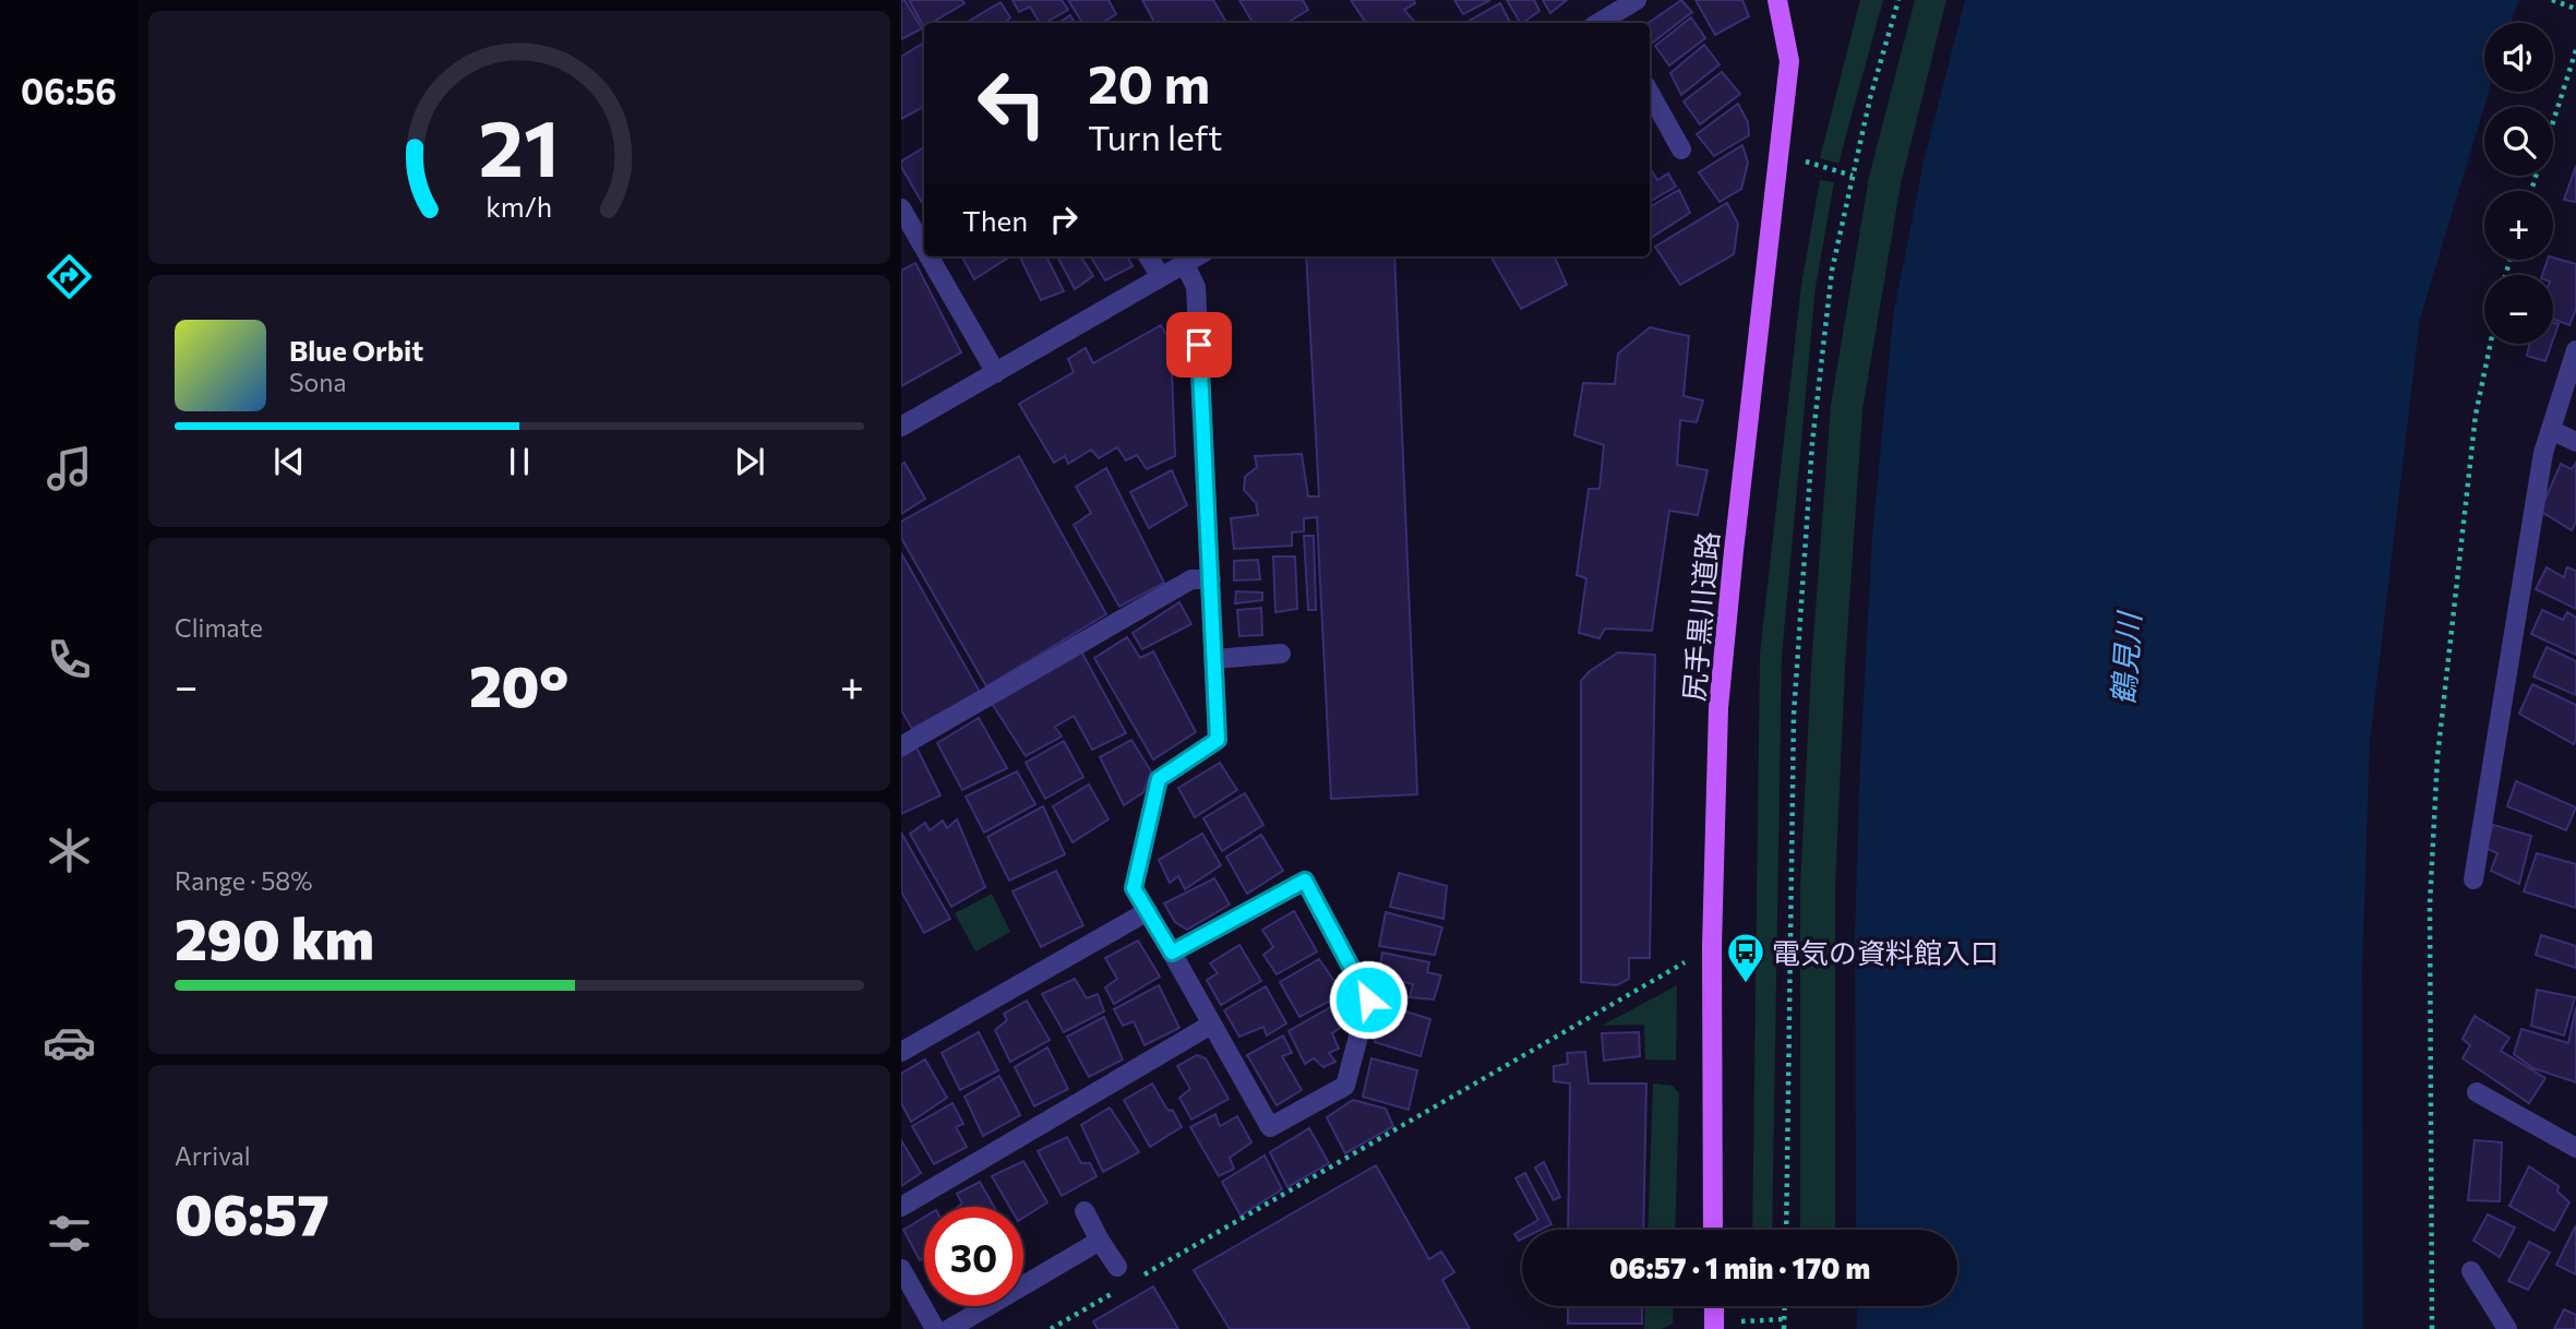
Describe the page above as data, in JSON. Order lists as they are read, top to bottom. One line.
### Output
{"streets":{"main road":["尻手黒川道路"]},"water":["鶴見川"],"places":{"bus stop":["電気の資料館入口"]},"page":{"tabs":"06:56","map_buttons":["+","−"],"turn":["20 m","Turn left"],"then":"Then","song":["Blue Orbit","Sona"],"tile":["Climate",["Range · 58%","290 km"],["Arrival","06:57"]],"heat":["−","20°","+"],"limit":"30","trip":"06:57 · 1 min · 170 m","gauge":["21","km/h"]}}
